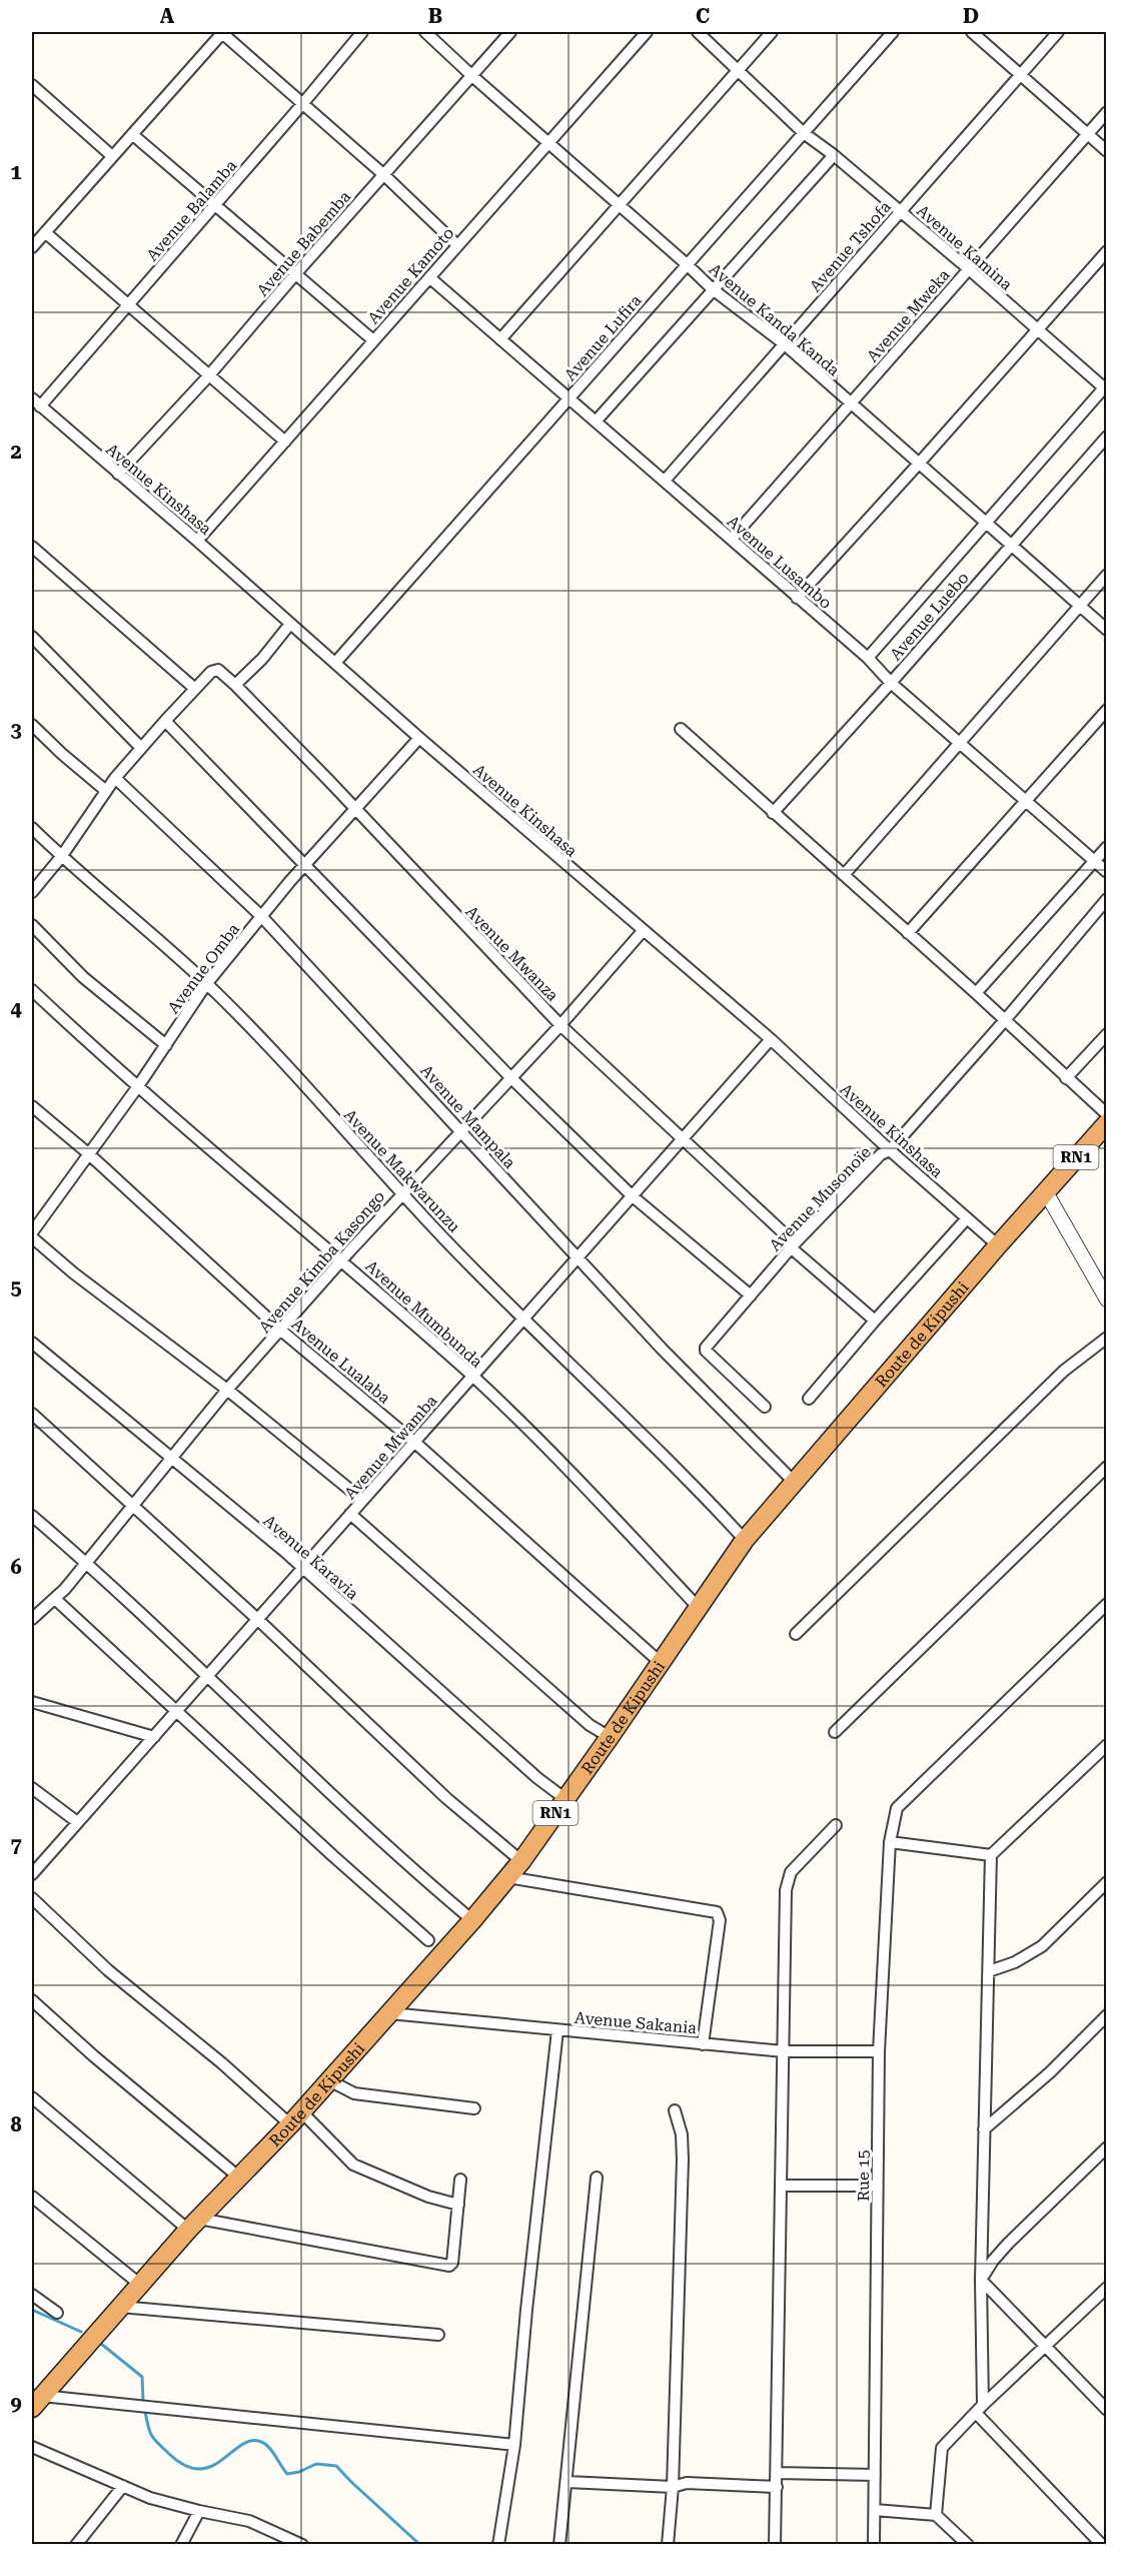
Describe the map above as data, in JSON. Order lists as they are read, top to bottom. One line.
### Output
{"streets":{"highway":["RN1","Route de Kipushi"],"street":["Avenue Balamba","Avenue Babemba","Avenue Tshofa","Avenue Kamina","Avenue Kamoto","Avenue Mweka","Avenue Kanda Kanda","Avenue Lufira","Avenue Kinshasa","Avenue Lusambo","Avenue Luebo","Avenue Mwanza","Avenue Omba","Avenue Mampala","Avenue Makwarunzu","Avenue Musonoïe","Avenue Kimba Kasongo","Avenue Mumbunda","Avenue Lualaba","Avenue Mwamba","Avenue Karavia","Avenue Sakania","Rue 15"]},"crossings":[["Avenue Balamba","Avenue Kinshasa"],["Avenue Babemba","Avenue Kanda Kanda"],["Avenue Babemba","Avenue Kinshasa"],["Avenue Tshofa","Avenue Kamina"],["Avenue Tshofa","Avenue Kanda Kanda"],["Avenue Tshofa","Avenue Lusambo"],["Avenue Kamina","Avenue Mweka"],["Avenue Kamina","Avenue Lufira"],["Avenue Kamina","Avenue Luebo"],["Avenue Kamoto","Avenue Kanda Kanda"],["Avenue Kamoto","Avenue Kinshasa"],["Avenue Kamoto","Avenue Lusambo"],["Avenue Mweka","Avenue Kanda Kanda"],["Avenue Mweka","Avenue Lusambo"],["Avenue Kanda Kanda","Avenue Lufira"],["Avenue Kanda Kanda","Avenue Luebo"],["Avenue Lufira","Avenue Kinshasa"],["Avenue Lufira","Avenue Lusambo"],["Avenue Kinshasa","Avenue Omba"],["Avenue Kinshasa","Avenue Musonoïe"],["Avenue Kinshasa","Avenue Kimba Kasongo"],["Avenue Kinshasa","Route de Kipushi"],["Avenue Kinshasa","Avenue Mwamba"],["Avenue Lusambo","Avenue Luebo"],["Avenue Mwanza","Avenue Omba"],["Avenue Mwanza","Avenue Musonoïe"],["Avenue Mwanza","Avenue Kimba Kasongo"],["Avenue Mwanza","Avenue Mwamba"],["Avenue Omba","Avenue Mampala"],["Avenue Omba","Avenue Makwarunzu"],["Avenue Omba","Avenue Mumbunda"],["Avenue Omba","Avenue Lualaba"],["Avenue Mampala","Avenue Kimba Kasongo"],["Avenue Mampala","Route de Kipushi"],["Avenue Mampala","Avenue Mwamba"],["Avenue Makwarunzu","Avenue Kimba Kasongo"],["Avenue Makwarunzu","Route de Kipushi"],["Avenue Makwarunzu","Avenue Mwamba"],["Avenue Kimba Kasongo","Avenue Mumbunda"],["Avenue Kimba Kasongo","Avenue Lualaba"],["Avenue Kimba Kasongo","Avenue Karavia"],["Avenue Mumbunda","Route de Kipushi"],["Avenue Mumbunda","Avenue Mwamba"],["Route de Kipushi","Avenue Lualaba"],["Route de Kipushi","Avenue Karavia"],["Route de Kipushi","Avenue Sakania"],["Avenue Lualaba","Avenue Mwamba"],["Avenue Mwamba","Avenue Karavia"],["Avenue Sakania","Rue 15"]],"grid":{"columns":["A","B","C","D"],"rows":["1","2","3","4","5","6","7","8","9"]}}
